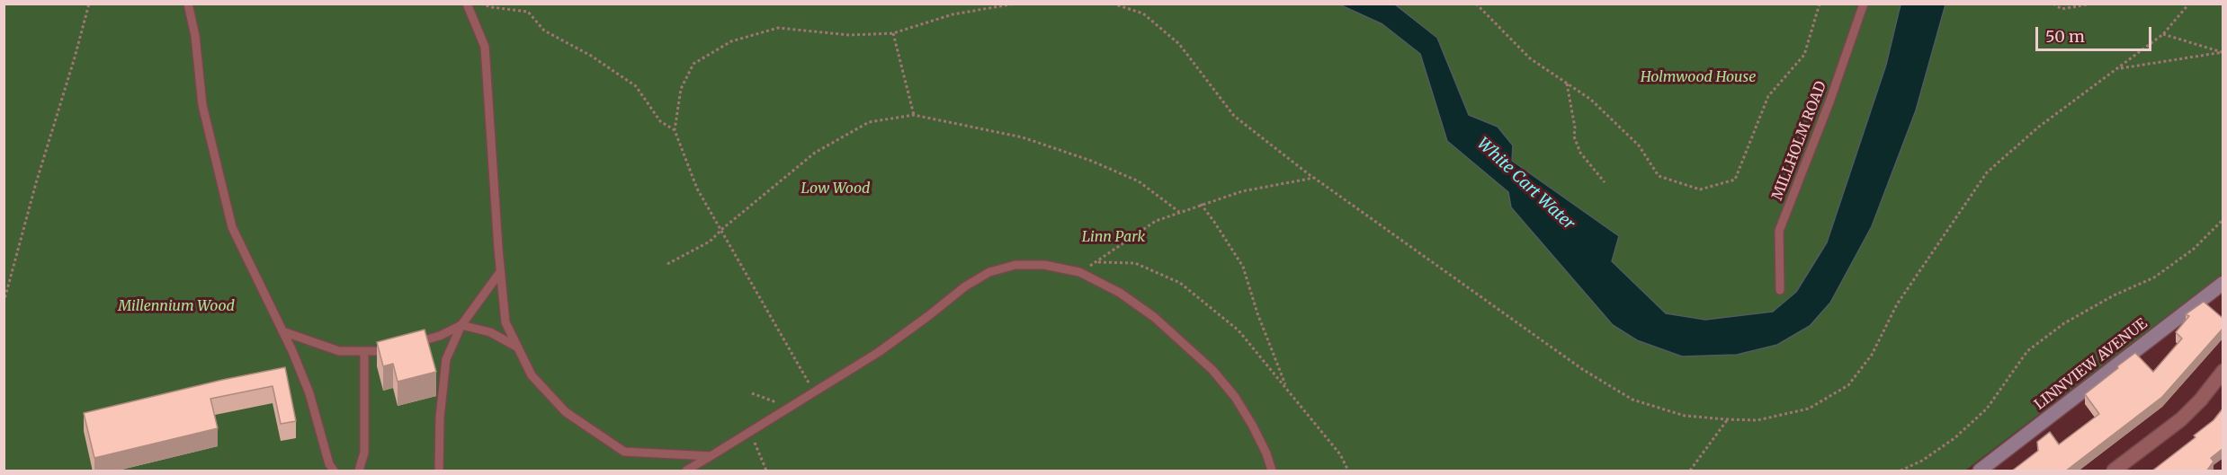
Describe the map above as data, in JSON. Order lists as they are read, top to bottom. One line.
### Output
{"streets":{"street":["LINNVIEW AVENUE"],"lane":["MILLHOLM ROAD"]},"water":["White Cart Water"],"parks":["Holmwood House","Low Wood","Linn Park","Millennium Wood"],"scale_bar":"50 m"}
